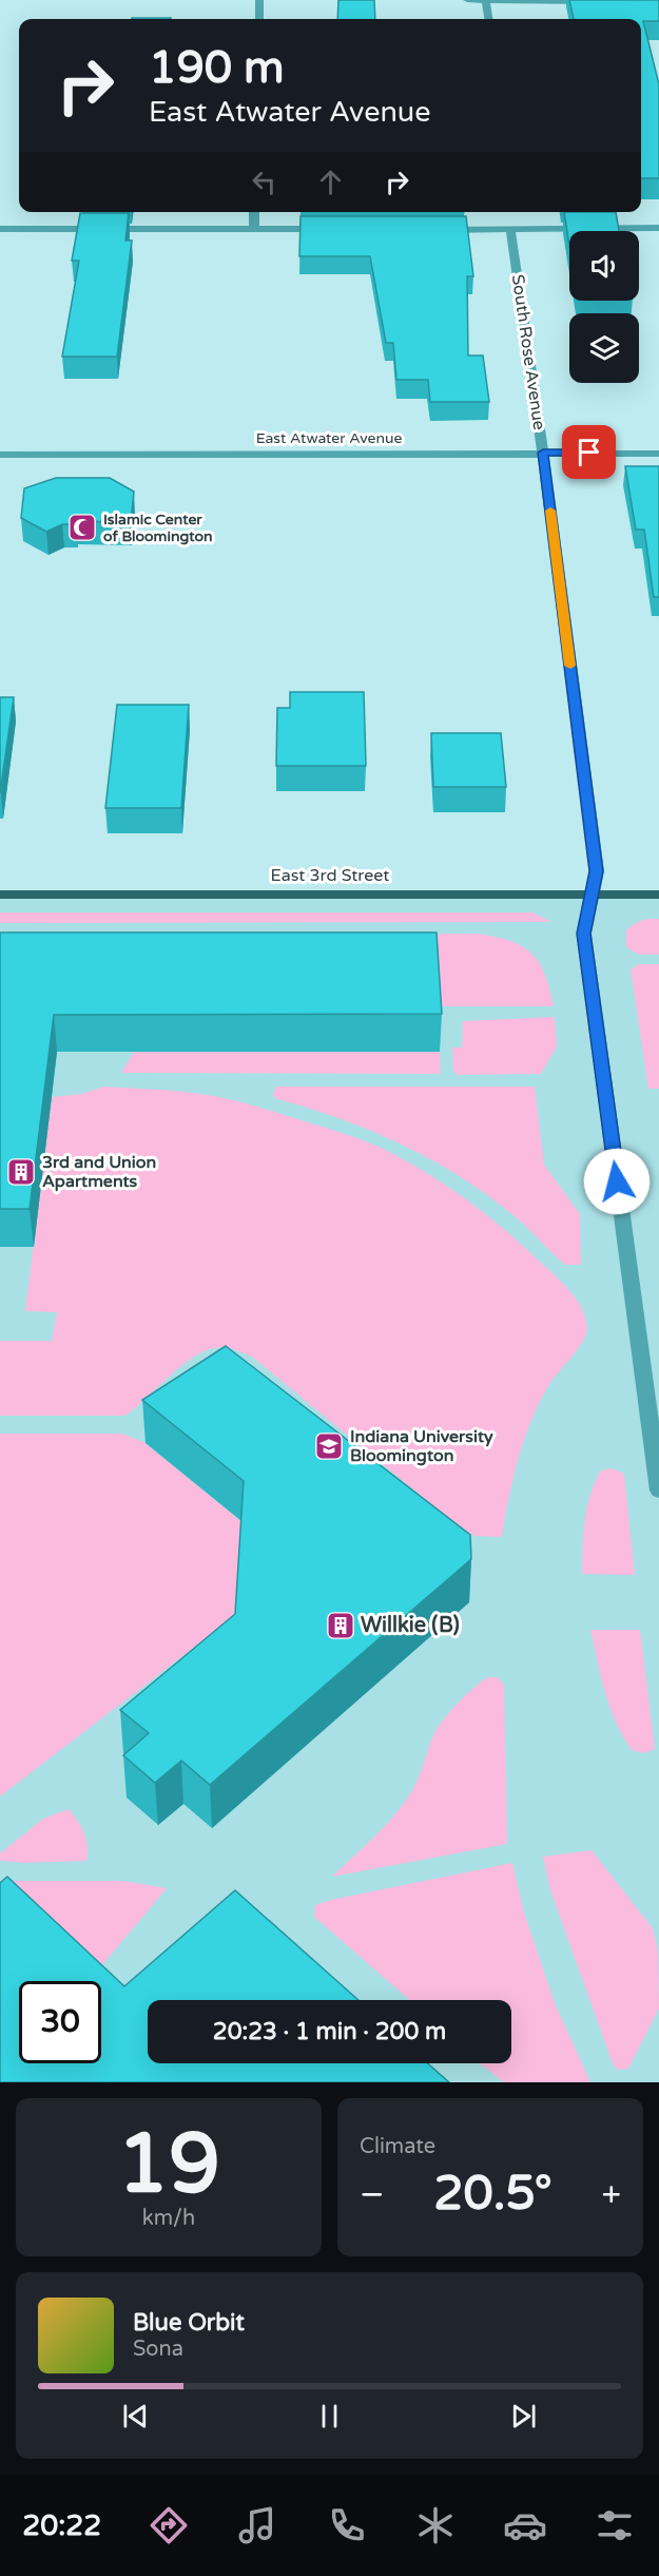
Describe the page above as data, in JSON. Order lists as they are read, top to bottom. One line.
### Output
{"streets":{"main road":["East 3rd Street"],"street":["South Rose Avenue","East Atwater Avenue"]},"crossings":[["South Rose Avenue","East Atwater Avenue"],["South Rose Avenue","East 3rd Street"]],"places":{"mosque":["Islamic Center of Bloomington"],"building":["3rd and Union Apartments","Willkie (B)"],"school or university":["Indiana University Bloomington"]},"page":{"turn":["190 m","East Atwater Avenue"],"limit":"30","trip":"20:23 · 1 min · 200 m","tile":[["19","km/h"],"Climate"],"heat":["−","20.5°","+"],"song":["Blue Orbit","Sona"],"tabs":"20:22"}}
